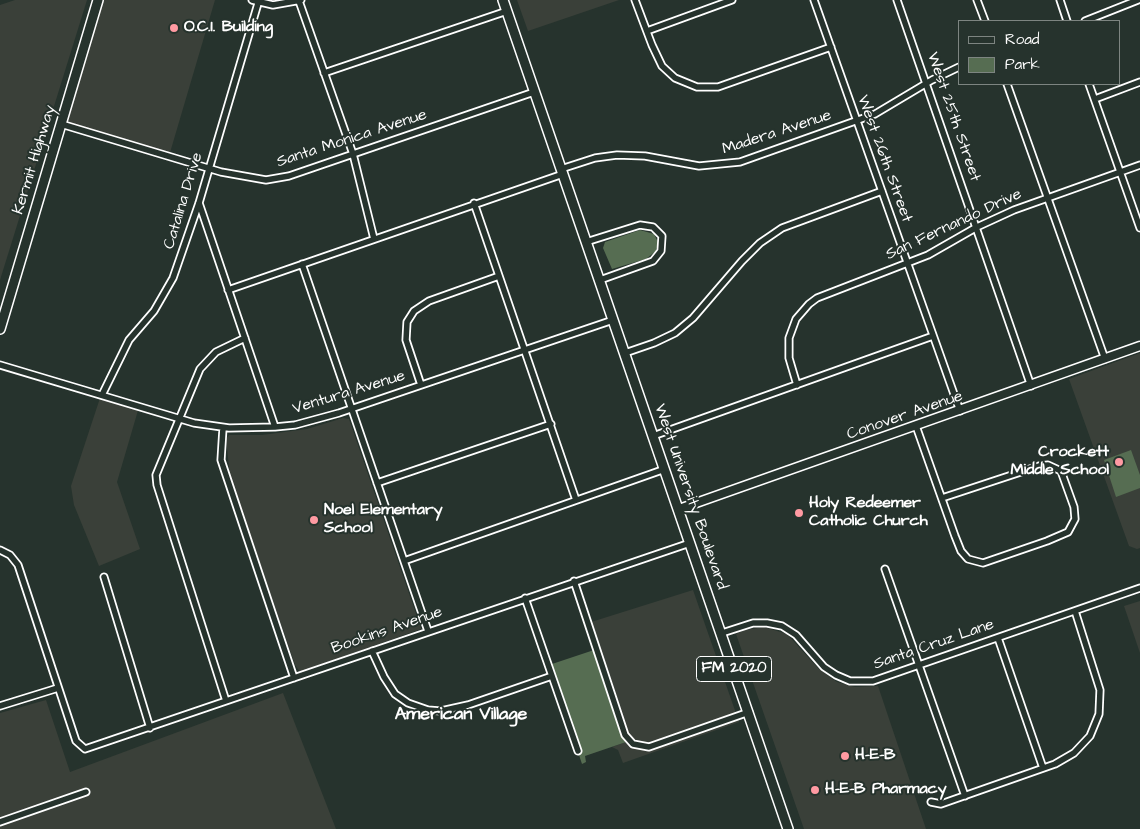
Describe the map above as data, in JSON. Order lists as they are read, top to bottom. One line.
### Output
{"streets":{"main road":["Kermit Highway","West University Boulevard","FM 2020"],"street":["West 25th Street","Madera Avenue","Santa Monica Avenue","West 26th Street","Catalina Drive","San Fernando Drive","Ventura Avenue","Conover Avenue","Bookins Avenue","Santa Cruz Lane"]},"crossings":[["West 25th Street","Madera Avenue"],["West 25th Street","San Fernando Drive"],["West 25th Street","Conover Avenue"],["Madera Avenue","West 26th Street"],["Madera Avenue","West University Boulevard"],["Santa Monica Avenue","Kermit Highway"],["Santa Monica Avenue","Catalina Drive"],["Santa Monica Avenue","West University Boulevard"],["West 26th Street","San Fernando Drive"],["West 26th Street","Conover Avenue"],["Catalina Drive","Ventura Avenue"],["Ventura Avenue","West University Boulevard"],["Conover Avenue","West University Boulevard"],["West University Boulevard","Bookins Avenue"],["West University Boulevard","Santa Cruz Lane"]],"districts":["American Village"],"places":["O.C.I. Building","Crockett Middle School","Holy Redeemer Catholic Church","Noel Elementary School","H-E-B","H-E-B Pharmacy"],"legend":["Road","Park"]}
